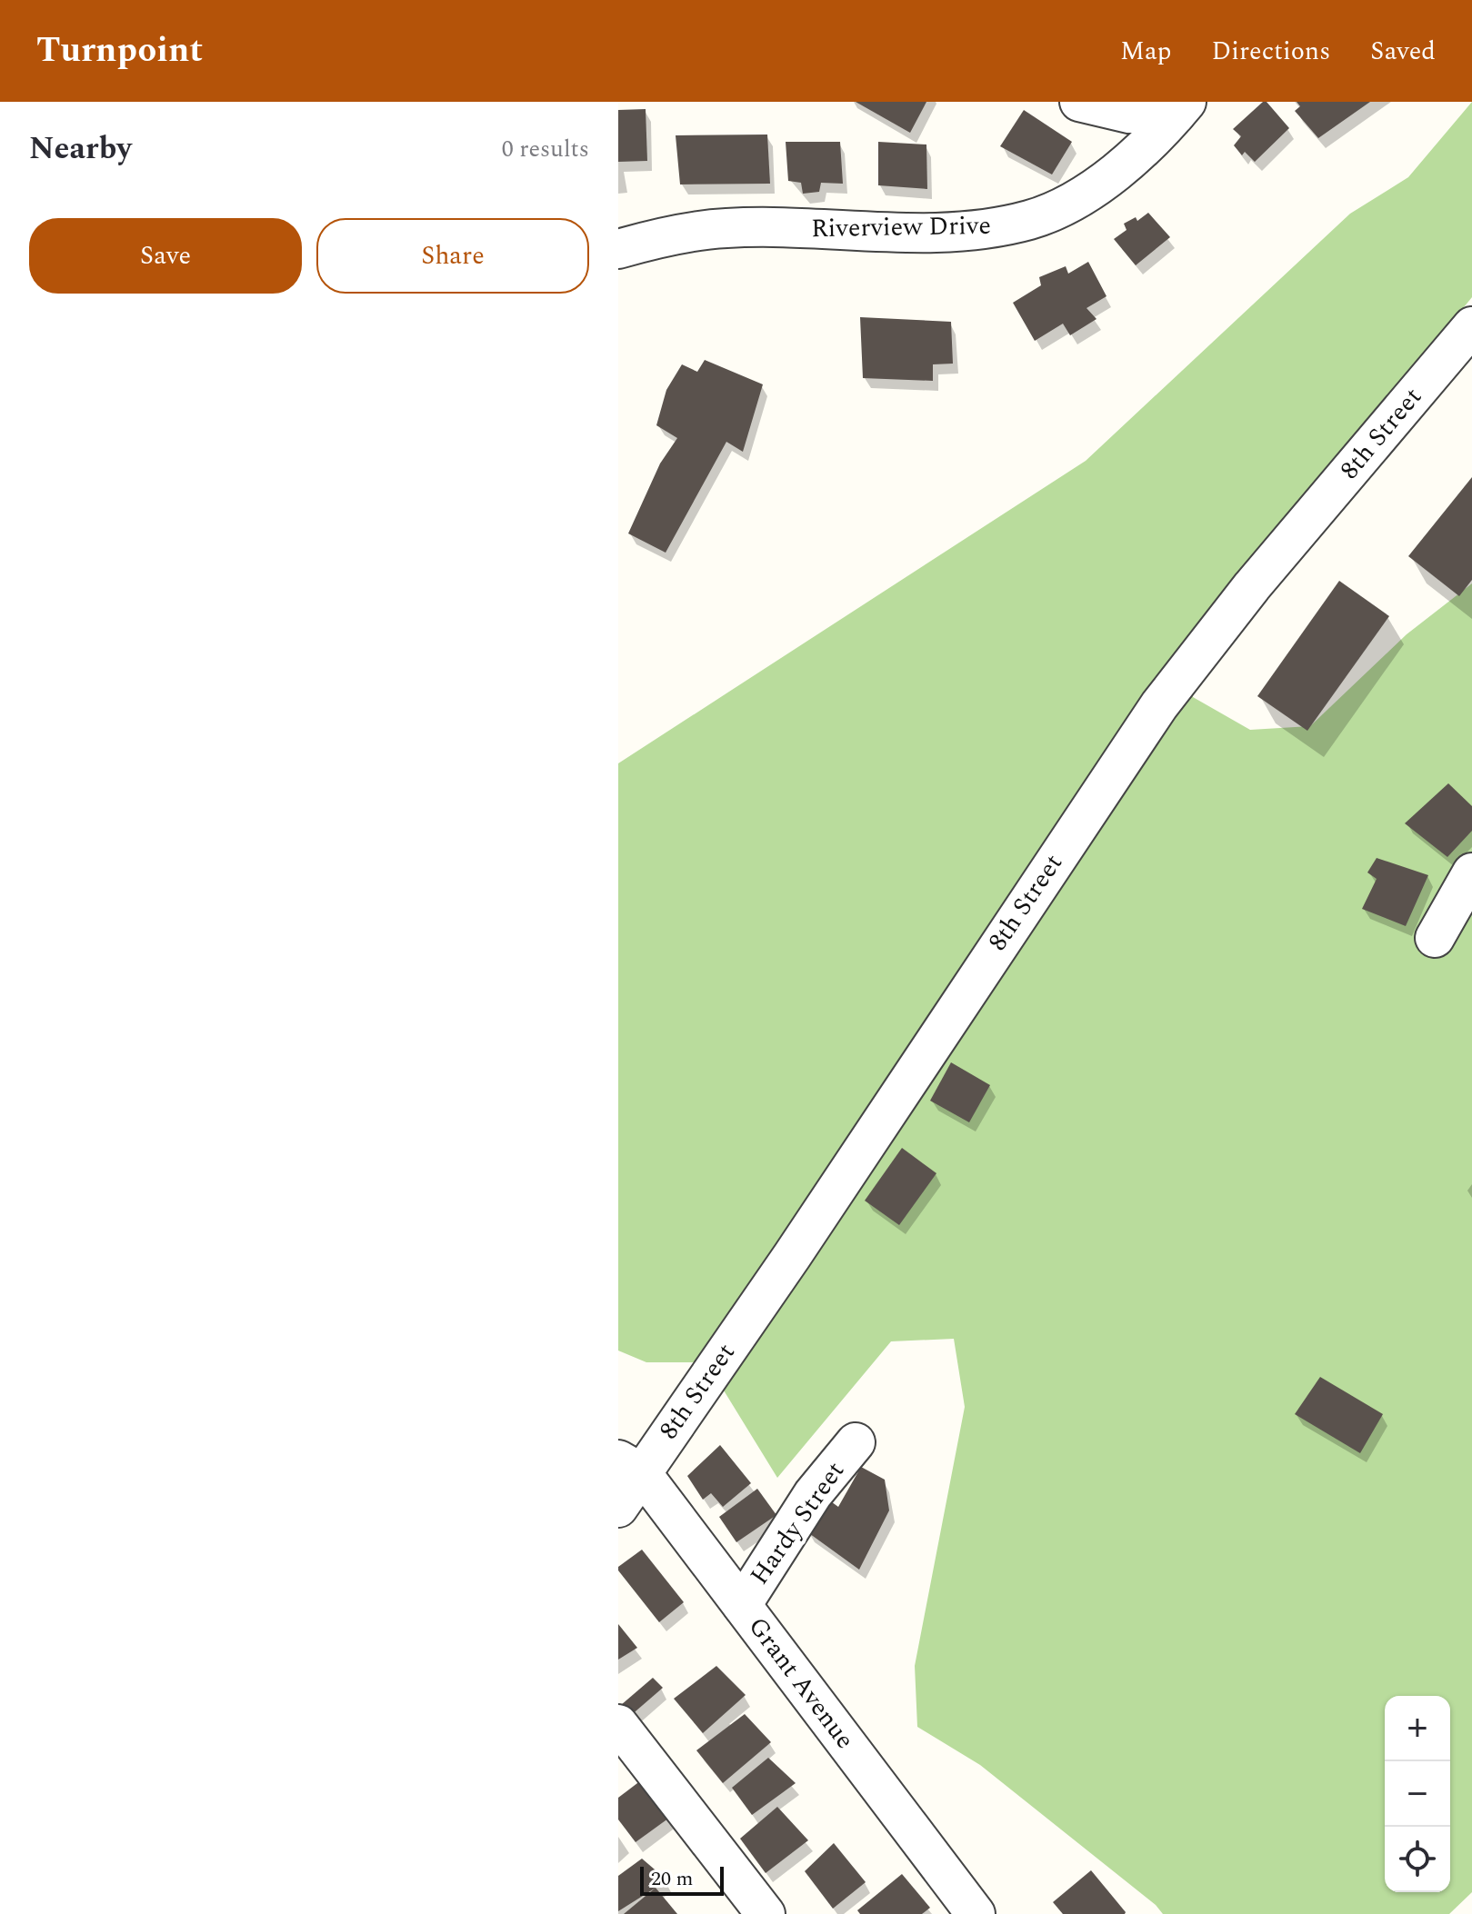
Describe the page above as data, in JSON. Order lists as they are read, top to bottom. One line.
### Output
{"streets":{"street":["Riverview Drive","8th Street","Hardy Street","Grant Avenue"]},"crossings":[["8th Street","Grant Avenue"],["Hardy Street","Grant Avenue"]],"scale_bar":"20 m","page":{"header":"Turnpoint","nav":["Map","Directions","Saved"],"heading":["Nearby","0 results"],"buttons":["Save","Share"],"map_buttons":["+","−"],"scale":"20 m"}}
